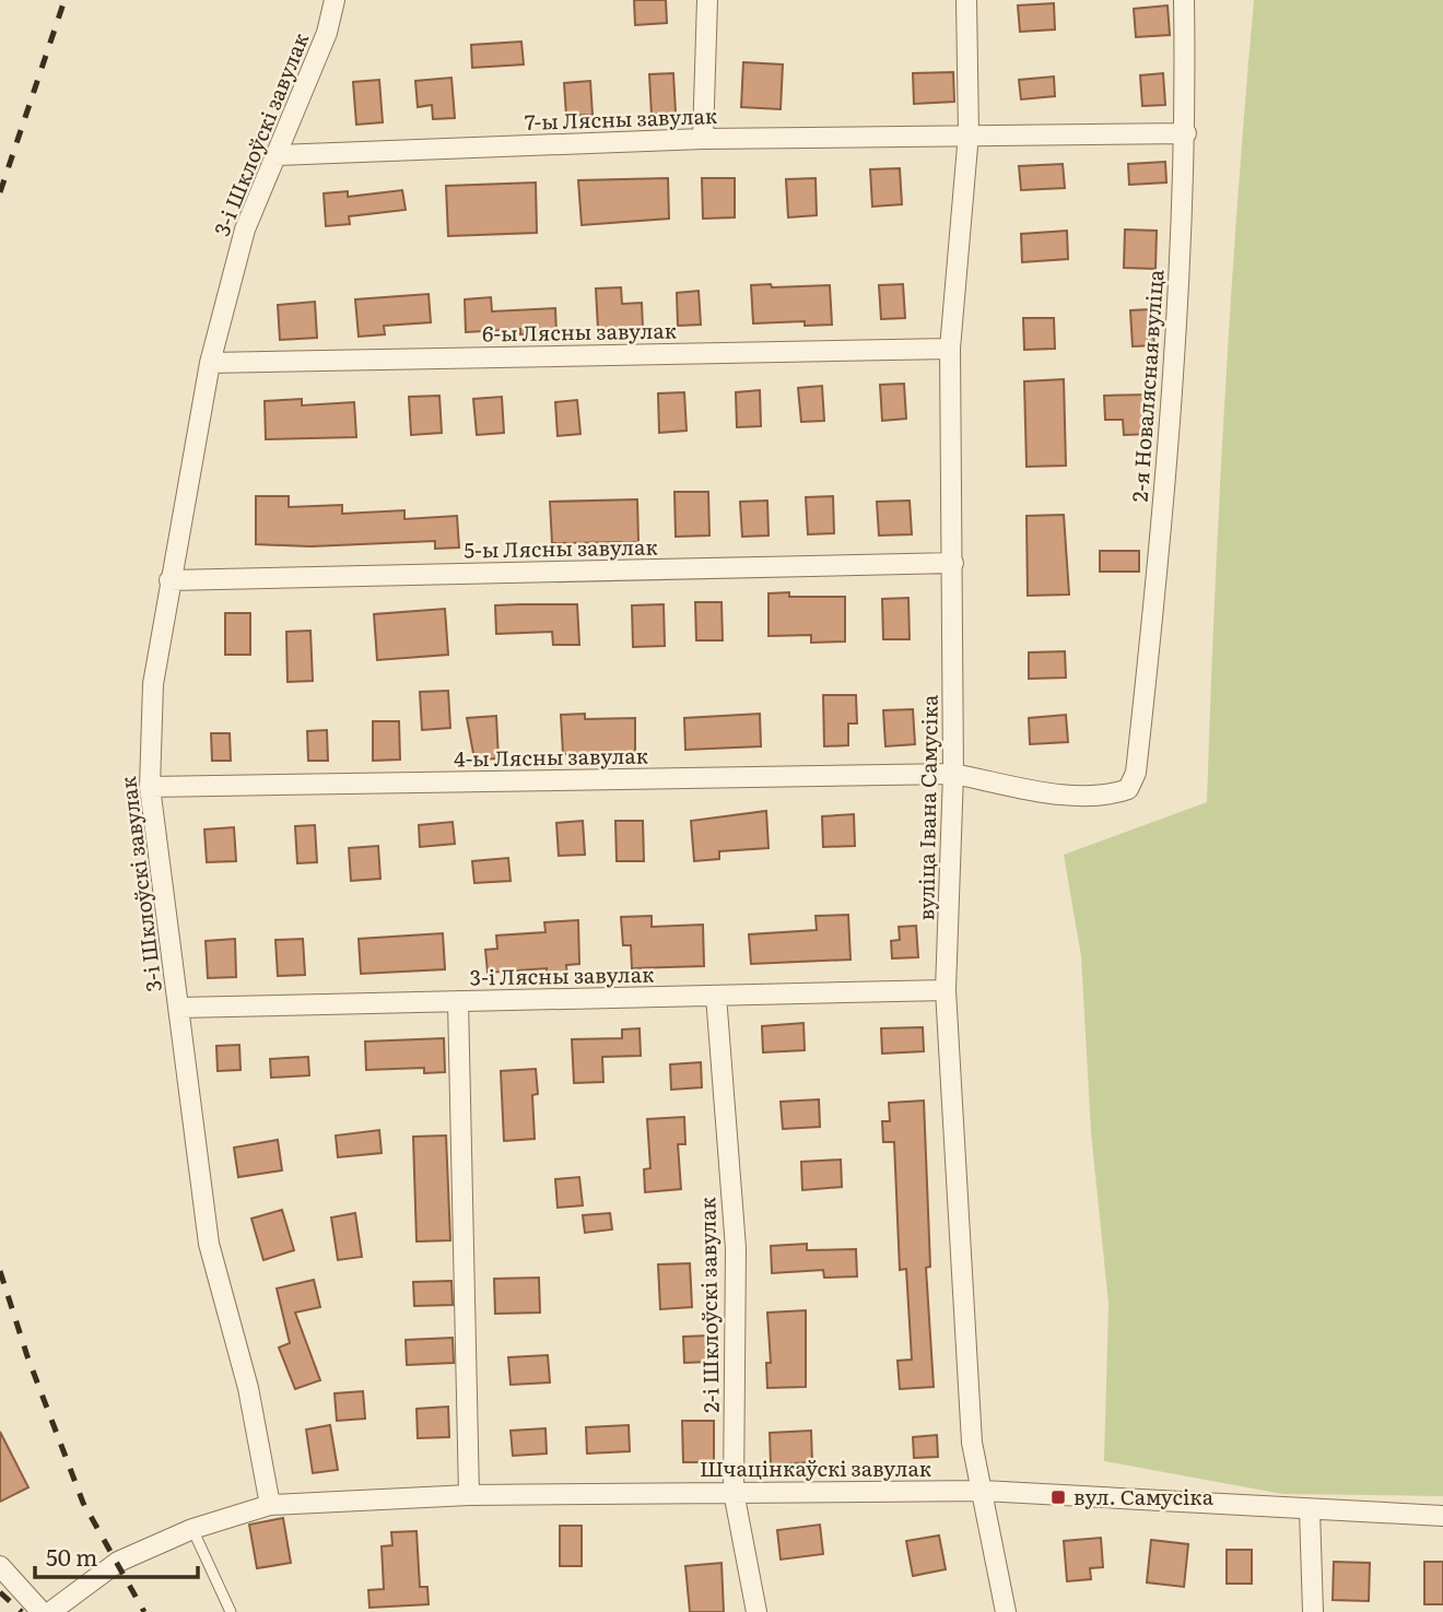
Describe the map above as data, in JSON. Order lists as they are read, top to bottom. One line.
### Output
{"streets":{"street":["7-ы Лясны завулак","3-і Шклоўскі завулак","6-ы Лясны завулак","2-я Новалясная вуліца","5-ы Лясны завулак","4-ы Лясны завулак","вуліца Івана Самусіка","3-і Лясны завулак","2-і Шклоўскі завулак","Шчацінкаўскі завулак"]},"crossings":[["7-ы Лясны завулак","3-і Шклоўскі завулак"],["7-ы Лясны завулак","2-я Новалясная вуліца"],["7-ы Лясны завулак","вуліца Івана Самусіка"],["3-і Шклоўскі завулак","6-ы Лясны завулак"],["3-і Шклоўскі завулак","5-ы Лясны завулак"],["3-і Шклоўскі завулак","4-ы Лясны завулак"],["3-і Шклоўскі завулак","3-і Лясны завулак"],["3-і Шклоўскі завулак","Шчацінкаўскі завулак"],["6-ы Лясны завулак","вуліца Івана Самусіка"],["2-я Новалясная вуліца","4-ы Лясны завулак"],["5-ы Лясны завулак","вуліца Івана Самусіка"],["4-ы Лясны завулак","вуліца Івана Самусіка"],["вуліца Івана Самусіка","3-і Лясны завулак"],["вуліца Івана Самусіка","Шчацінкаўскі завулак"],["3-і Лясны завулак","2-і Шклоўскі завулак"],["2-і Шклоўскі завулак","Шчацінкаўскі завулак"]],"places":{"transit":["вул. Самусіка"]},"scale_bar":"50 m"}
